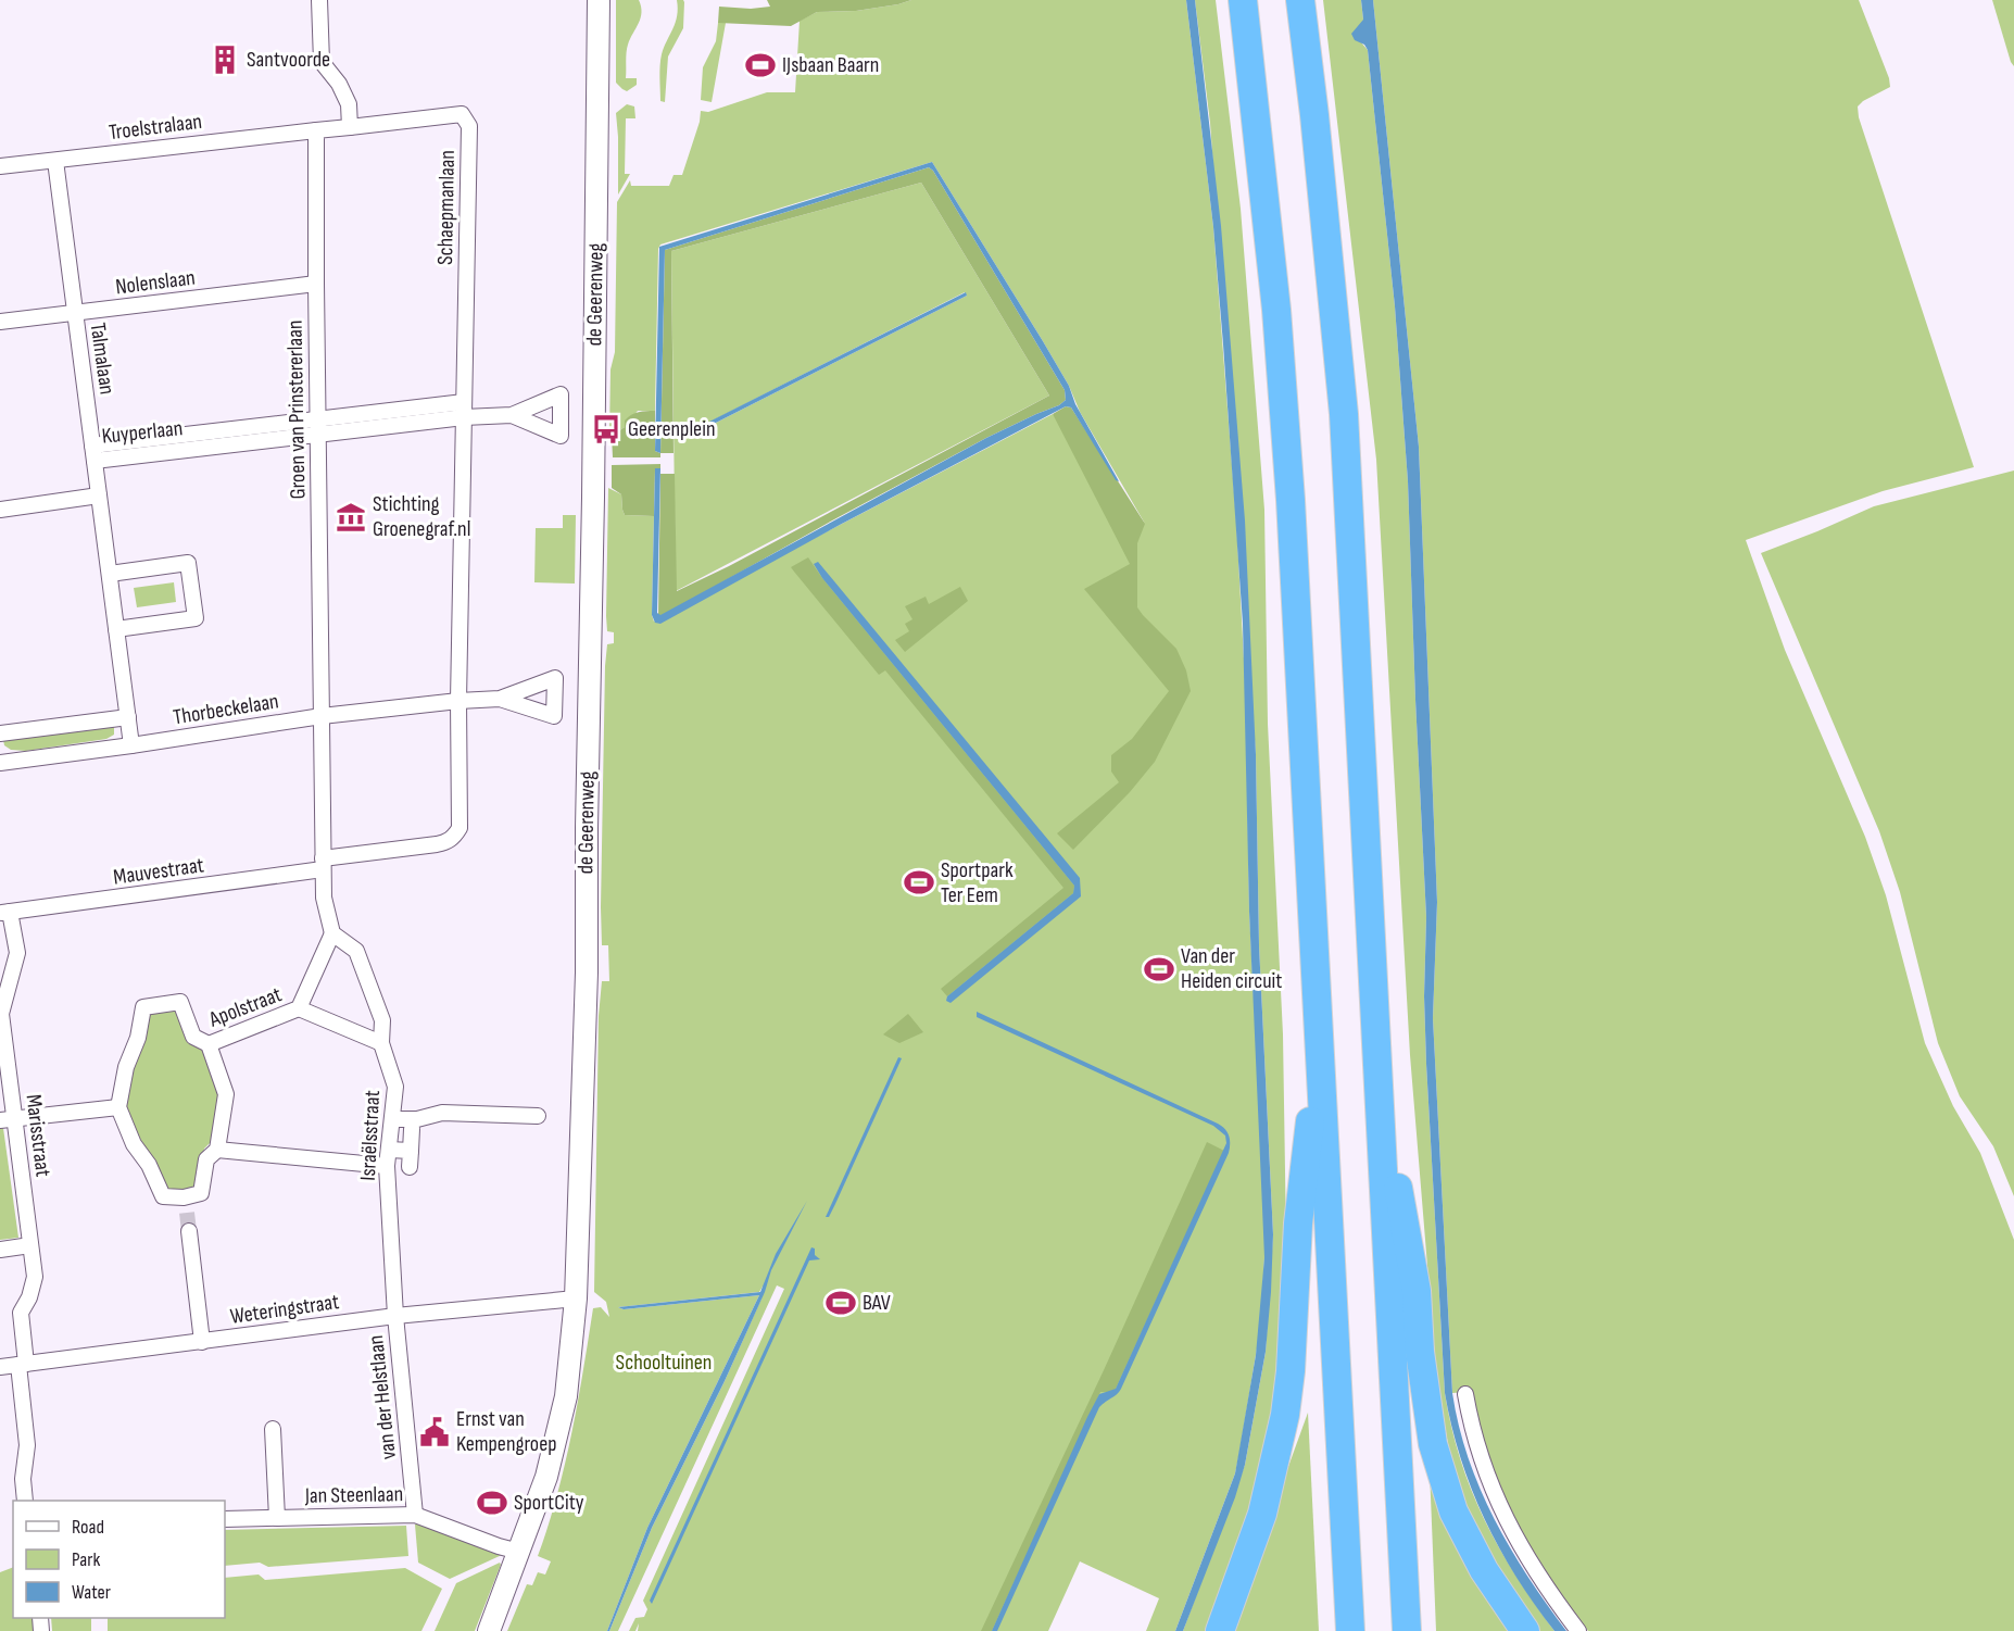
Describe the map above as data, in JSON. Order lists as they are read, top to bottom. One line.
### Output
{"streets":{"main road":["de Geerenweg"],"street":["Troelstralaan","Schaepmanlaan","Nolenslaan","Talmalaan","Groen van Prinstererlaan","Kuyperlaan","Thorbeckelaan","Mauvestraat","Apolstraat","Marisstraat","Israëlsstraat","Weteringstraat","van der Helstlaan","Jan Steenlaan"]},"crossings":[["Troelstralaan","Talmalaan"],["Troelstralaan","Groen van Prinstererlaan"],["Schaepmanlaan","Kuyperlaan"],["Schaepmanlaan","Thorbeckelaan"],["Schaepmanlaan","Mauvestraat"],["Nolenslaan","Talmalaan"],["Nolenslaan","Groen van Prinstererlaan"],["de Geerenweg","Weteringstraat"],["de Geerenweg","Jan Steenlaan"],["Talmalaan","Kuyperlaan"],["Talmalaan","Thorbeckelaan"],["Groen van Prinstererlaan","Kuyperlaan"],["Groen van Prinstererlaan","Thorbeckelaan"],["Groen van Prinstererlaan","Mauvestraat"],["Mauvestraat","Marisstraat"],["Apolstraat","Israëlsstraat"],["Marisstraat","Weteringstraat"],["Israëlsstraat","Weteringstraat"],["Israëlsstraat","van der Helstlaan"],["Weteringstraat","van der Helstlaan"],["van der Helstlaan","Jan Steenlaan"]],"parks":["Schooltuinen"],"places":{"building":["Santvoorde"],"sports":["IJsbaan Baarn","Sportpark Ter Eem","Van der Heiden circuit","BAV","SportCity"],"bus stop":["Geerenplein"],"museum":["Stichting Groenegraf.nl"],"public building":["Ernst van Kempengroep"]},"legend":["Road","Park","Water"]}
